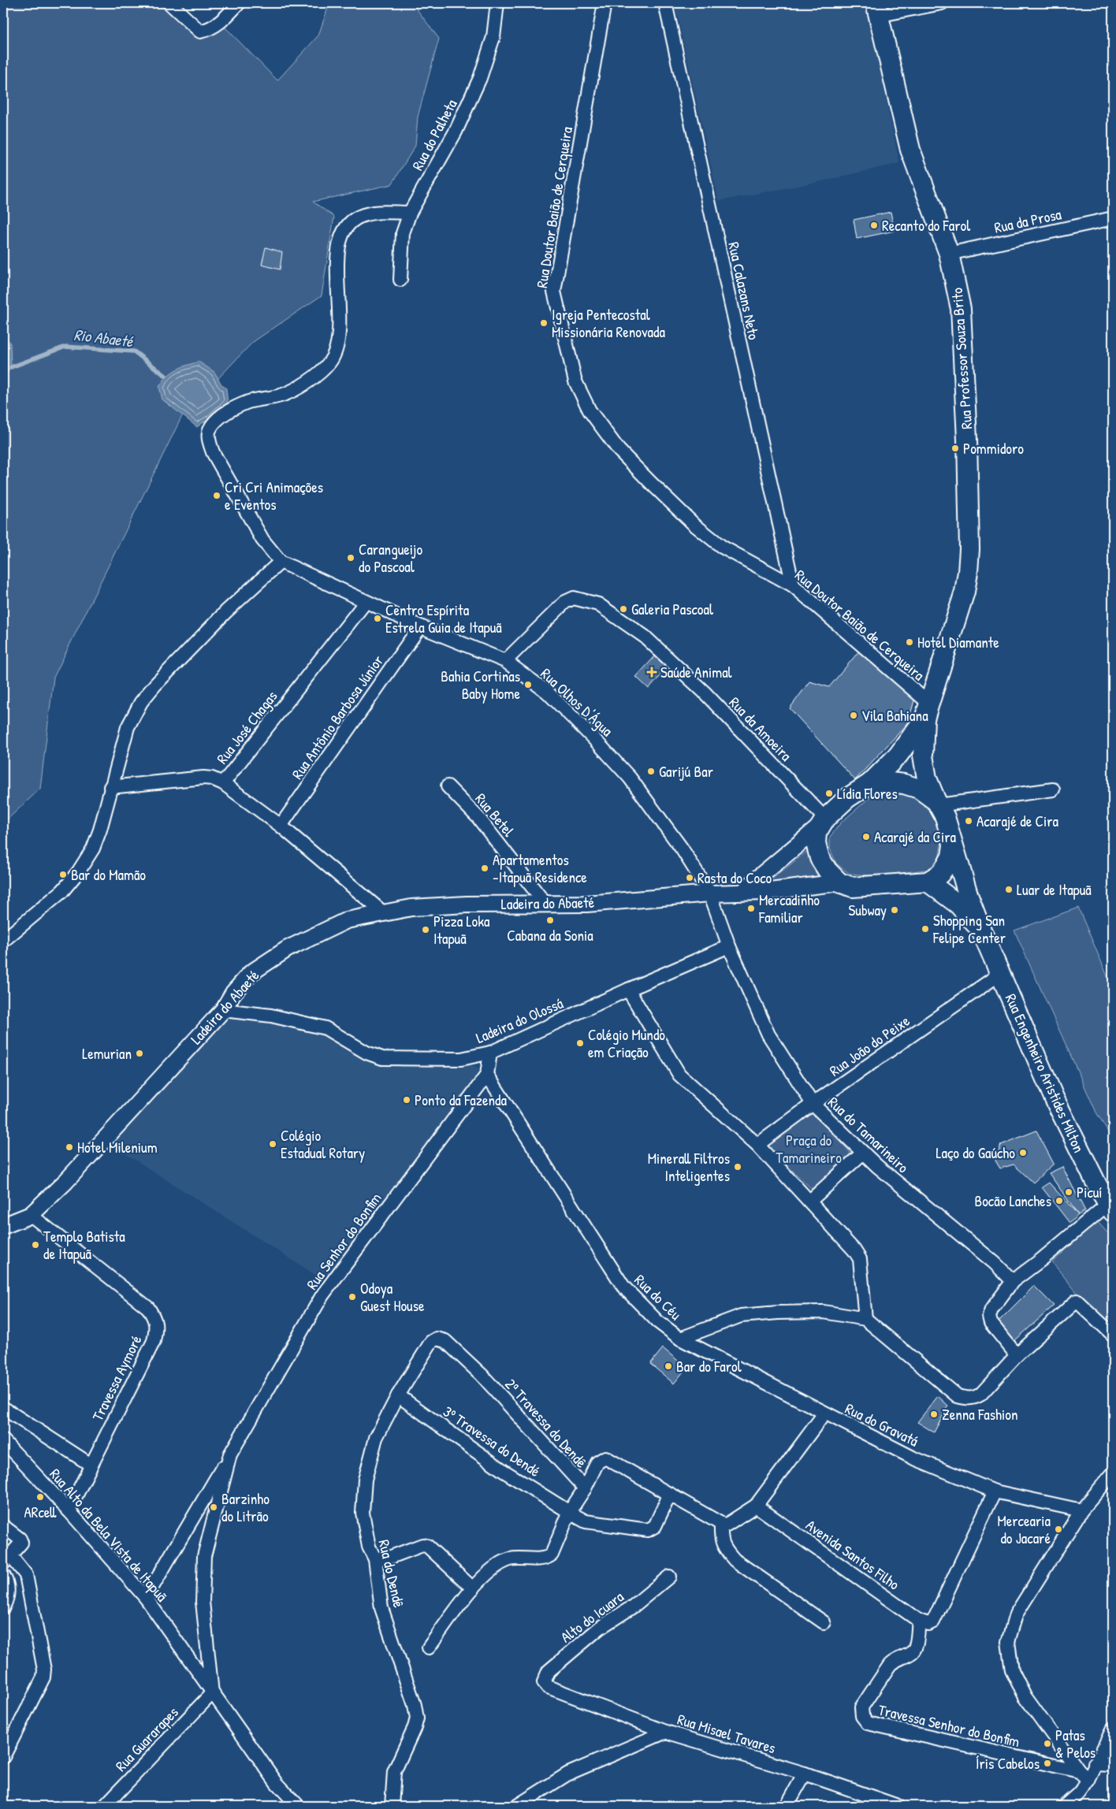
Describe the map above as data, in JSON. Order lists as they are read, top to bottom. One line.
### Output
{"streets":{"main road":["Rua Professor Souza Brito","Rua Engenheiro Aristides Milton"],"street":["Rua do Palheta","Rua Doutor Baião de Cerqueira","Rua da Prosa","Rua Calazans Neto","Rua Olhos D'Água","Rua Antônio Barbosa Júnior","Rua José Chagas","Rua da Amoeira","Rua Betel","Ladeira do Abaeté","Ladeira do Olossá","Rua João do Peixe","Rua do Tamarineiro","Rua Senhor do Bonfim","Rua do Céu","Travessa Aymoré","2ª Travessa do Dendê","Rua do Gravatá","3º Travessa do Dendé","Rua Alto da Bela Vista de Itapuã","Avenida Santos Filho","Rua do Dendê","Alto do Icuara","Travessa Senhor do Bonfim","Rua Misael Tavares","Rua Guararapes"]},"crossings":[["Rua Doutor Baião de Cerqueira","Rua Calazans Neto"],["Rua Doutor Baião de Cerqueira","Rua Professor Souza Brito"],["Rua da Prosa","Rua Professor Souza Brito"],["Rua Professor Souza Brito","Rua da Amoeira"],["Rua Professor Souza Brito","Ladeira do Abaeté"],["Rua Professor Souza Brito","Rua Engenheiro Aristides Milton"],["Rua Olhos D'Água","Rua Antônio Barbosa Júnior"],["Rua Olhos D'Água","Rua José Chagas"],["Rua Olhos D'Água","Rua da Amoeira"],["Rua Olhos D'Água","Ladeira do Abaeté"],["Rua Olhos D'Água","Rua do Tamarineiro"],["Rua da Amoeira","Ladeira do Abaeté"],["Rua da Amoeira","Rua Engenheiro Aristides Milton"],["Rua Betel","Ladeira do Abaeté"],["Ladeira do Abaeté","Ladeira do Olossá"],["Ladeira do Abaeté","Rua Engenheiro Aristides Milton"],["Ladeira do Abaeté","Rua do Tamarineiro"],["Ladeira do Abaeté","Travessa Aymoré"],["Ladeira do Olossá","Rua do Tamarineiro"],["Ladeira do Olossá","Rua Senhor do Bonfim"],["Rua João do Peixe","Rua Engenheiro Aristides Milton"],["Rua João do Peixe","Rua do Tamarineiro"],["Rua Senhor do Bonfim","Rua do Céu"],["Rua Senhor do Bonfim","Rua Alto da Bela Vista de Itapuã"],["Rua Senhor do Bonfim","Rua Guararapes"],["Rua do Céu","Rua do Gravatá"],["Travessa Aymoré","Rua Alto da Bela Vista de Itapuã"],["2ª Travessa do Dendê","3º Travessa do Dendé"],["2ª Travessa do Dendê","Rua do Dendê"],["3º Travessa do Dendé","Rua do Dendê"],["Rua Alto da Bela Vista de Itapuã","Rua Guararapes"],["Avenida Santos Filho","Travessa Senhor do Bonfim"],["Alto do Icuara","Rua Misael Tavares"]],"water":["Rio Abaeté"],"parks":["Praça do Tamarineiro"],"places":{"other":["Recanto do Farol","Igreja Pentecostal Missionária Renovada","Pommidoro","Cri Cri Animações e Eventos","Carangueijo do Pascoal","Galeria Pascoal","Centro Espírita Estrela Guia de Itapuã","Hotel Diamante","Bahia Cortinas Baby Home","Vila Bahiana","Garijú Bar","Lídia Flores","Acarajé de Cira","Acarajé da Cira","Apartamentos -Itapuã Residence","Bar do Mamão","Rasta do Coco","Luar de Itapuã","Mercadinho Familiar","Subway","Cabana da Sonia","Shopping San Felipe Center","Pizza Loka Itapuã","Colégio Mundo em Criação","Lemurian","Ponto da Fazenda","Colégio Estadual Rotary","Hotel Milenium","Laço do Gaúcho","Minerall Filtros Inteligentes","Picuí","Bocão Lanches","Templo Batista de Itapuã","Odoya Guest House","Bar do Farol","Zenna Fashion","ARcell","Barzinho do Litrão","Mercearia do Jacaré","Patas & Pelos","Íris Cabelos"],"health":["Saúde Animal"]}}
